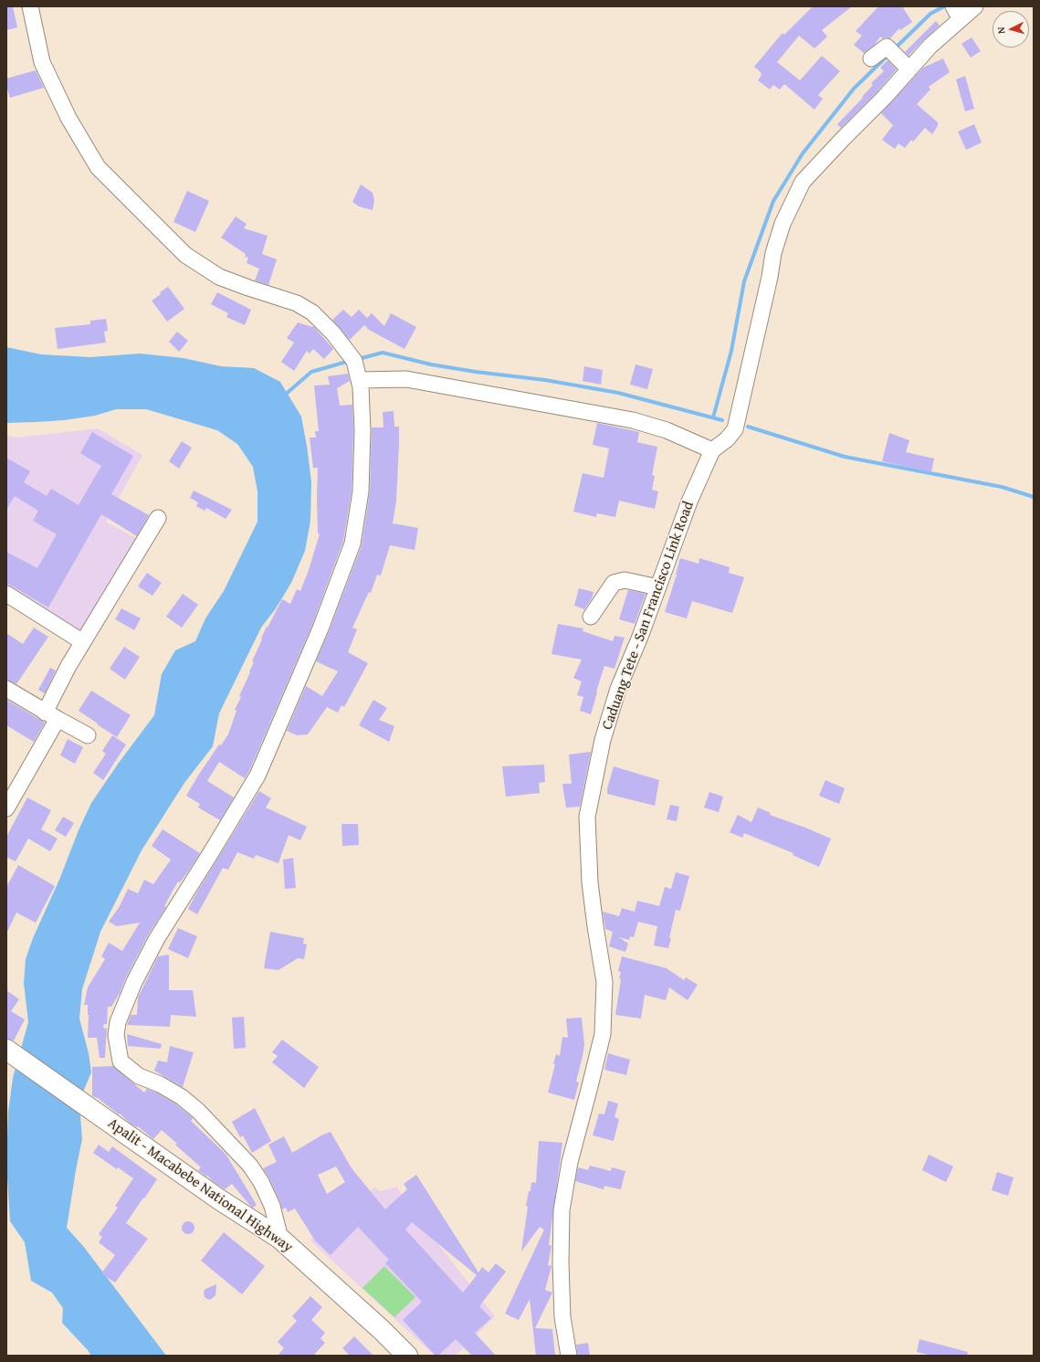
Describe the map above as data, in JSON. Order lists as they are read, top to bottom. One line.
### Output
{"streets":{"main road":["Apalit - Macabebe National Highway"],"street":["Caduang Tete - San Francisco Link Road"]},"north":"left"}
